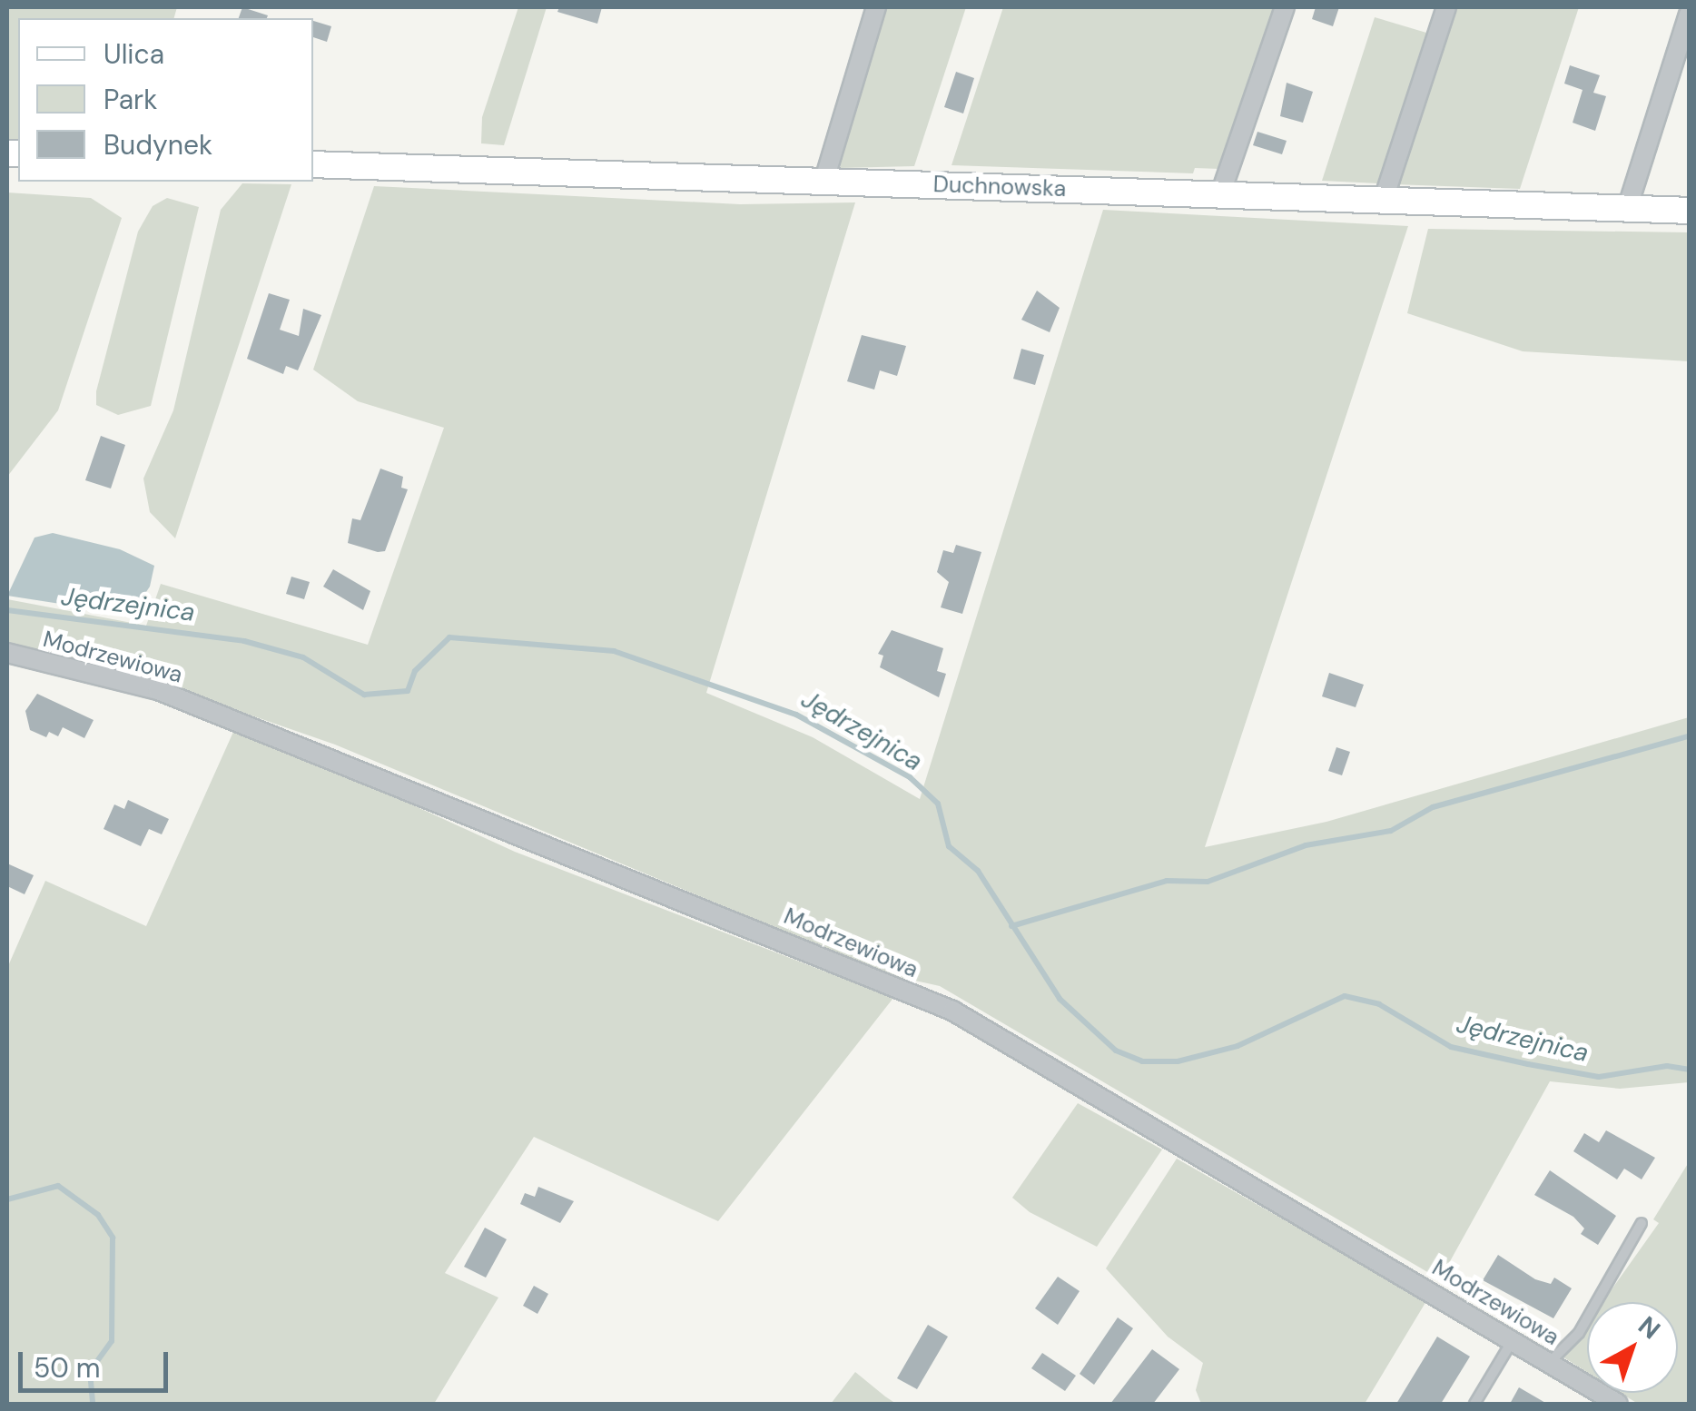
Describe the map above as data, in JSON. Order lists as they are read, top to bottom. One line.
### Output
{"streets":{"street":["Duchnowska","Modrzewiowa"]},"water":["Jędrzejnica"],"legend":["Ulica","Park","Budynek"],"scale_bar":"50 m","north":"top right"}
